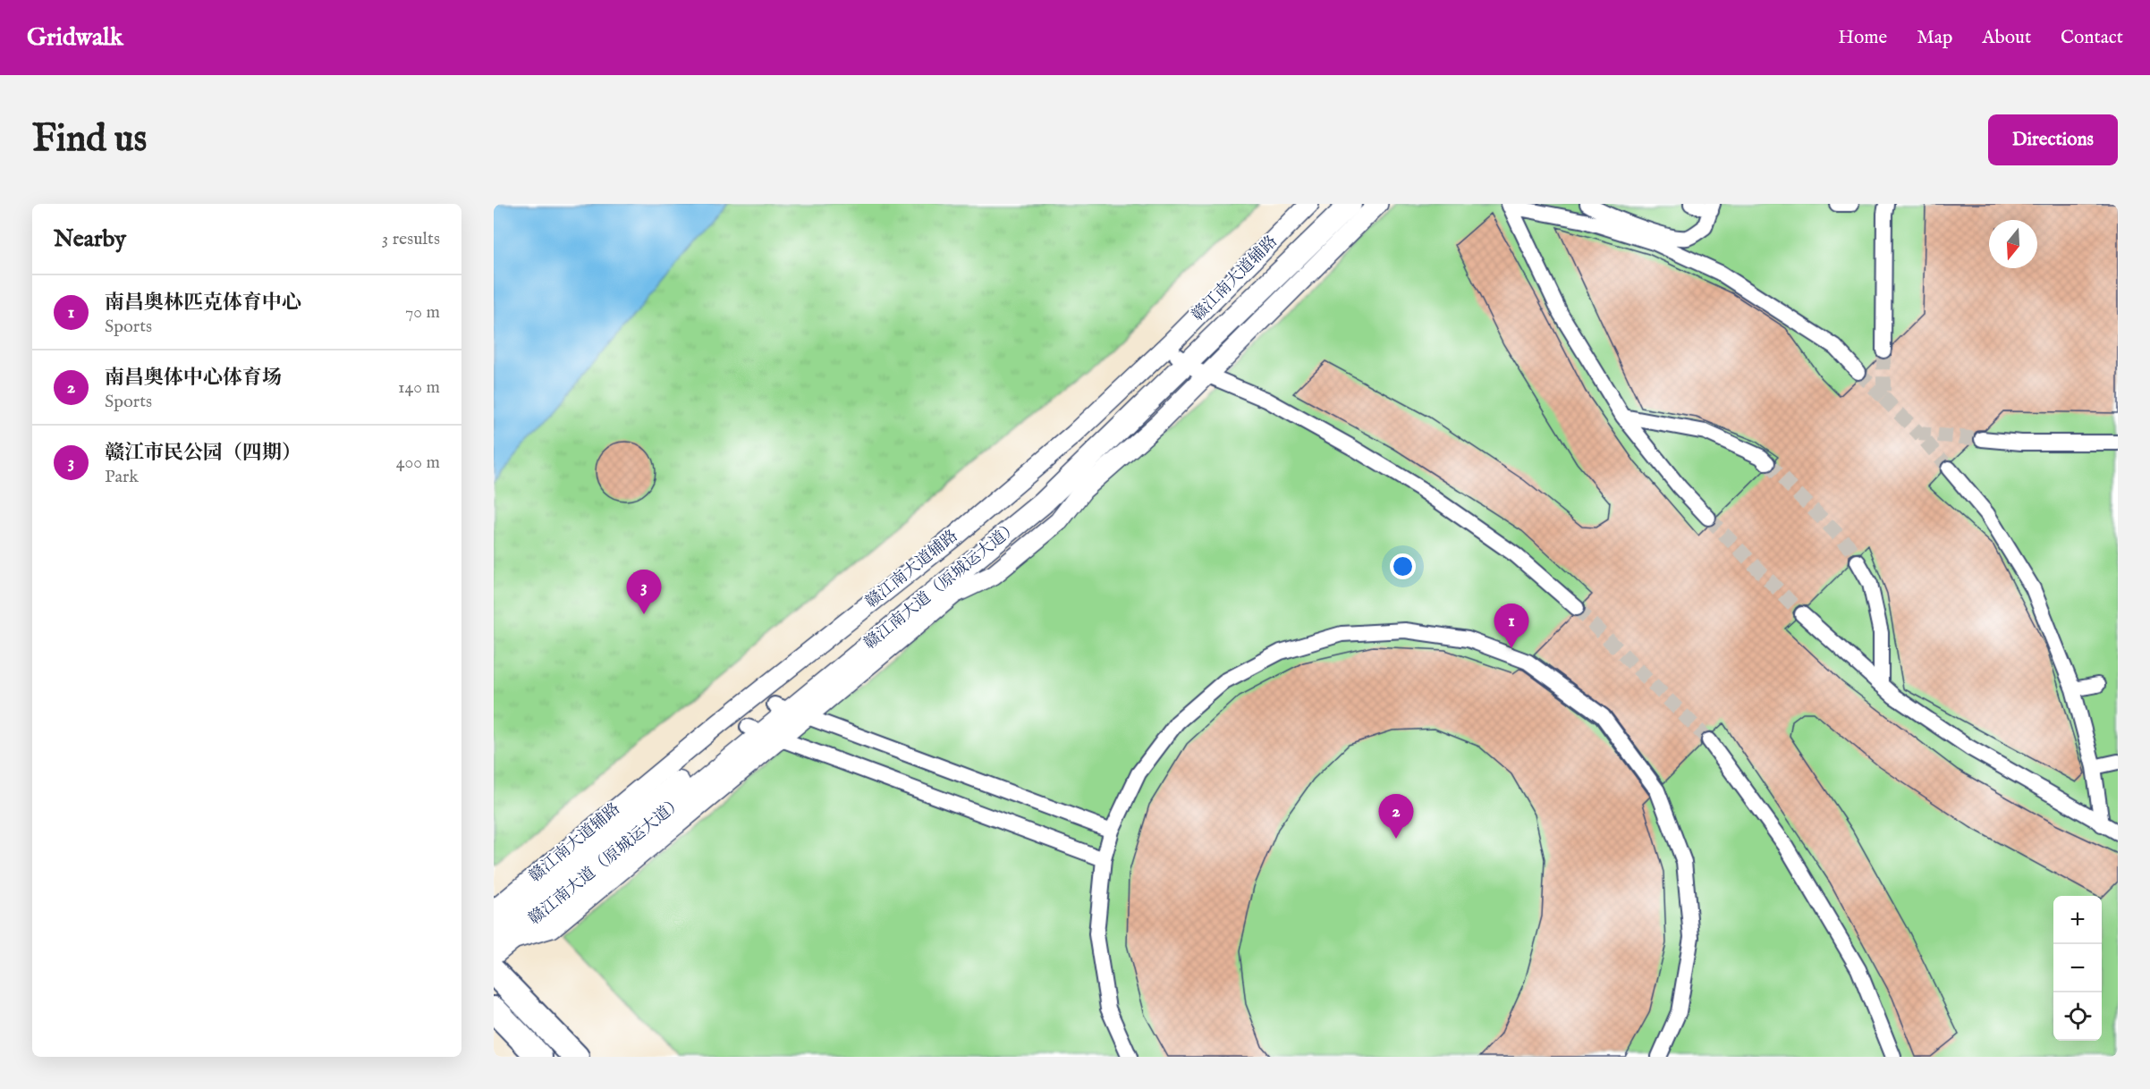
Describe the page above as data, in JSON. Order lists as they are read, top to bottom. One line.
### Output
{"streets":{"main road":["赣江南大道（原城运大道）"],"street":["赣江南大道辅路"]},"crossings":[["赣江南大道辅路","赣江南大道（原城运大道）"]],"north":"bottom","page":{"header":"Gridwalk","nav":["Home","Map","About","Contact"],"buttons":"Directions","title":"Find us","heading":["Nearby","3 results"],"list":[{"mark":"1","name":"南昌奥林匹克体育中心","note":"Sports","value":"70 m"},{"mark":"2","name":"南昌奥体中心体育场","note":"Sports","value":"140 m"},{"mark":"3","name":"赣江市民公园（四期）","note":"Park","value":"400 m"}],"pins":["3","1","2"],"map_buttons":["+","−"]}}
